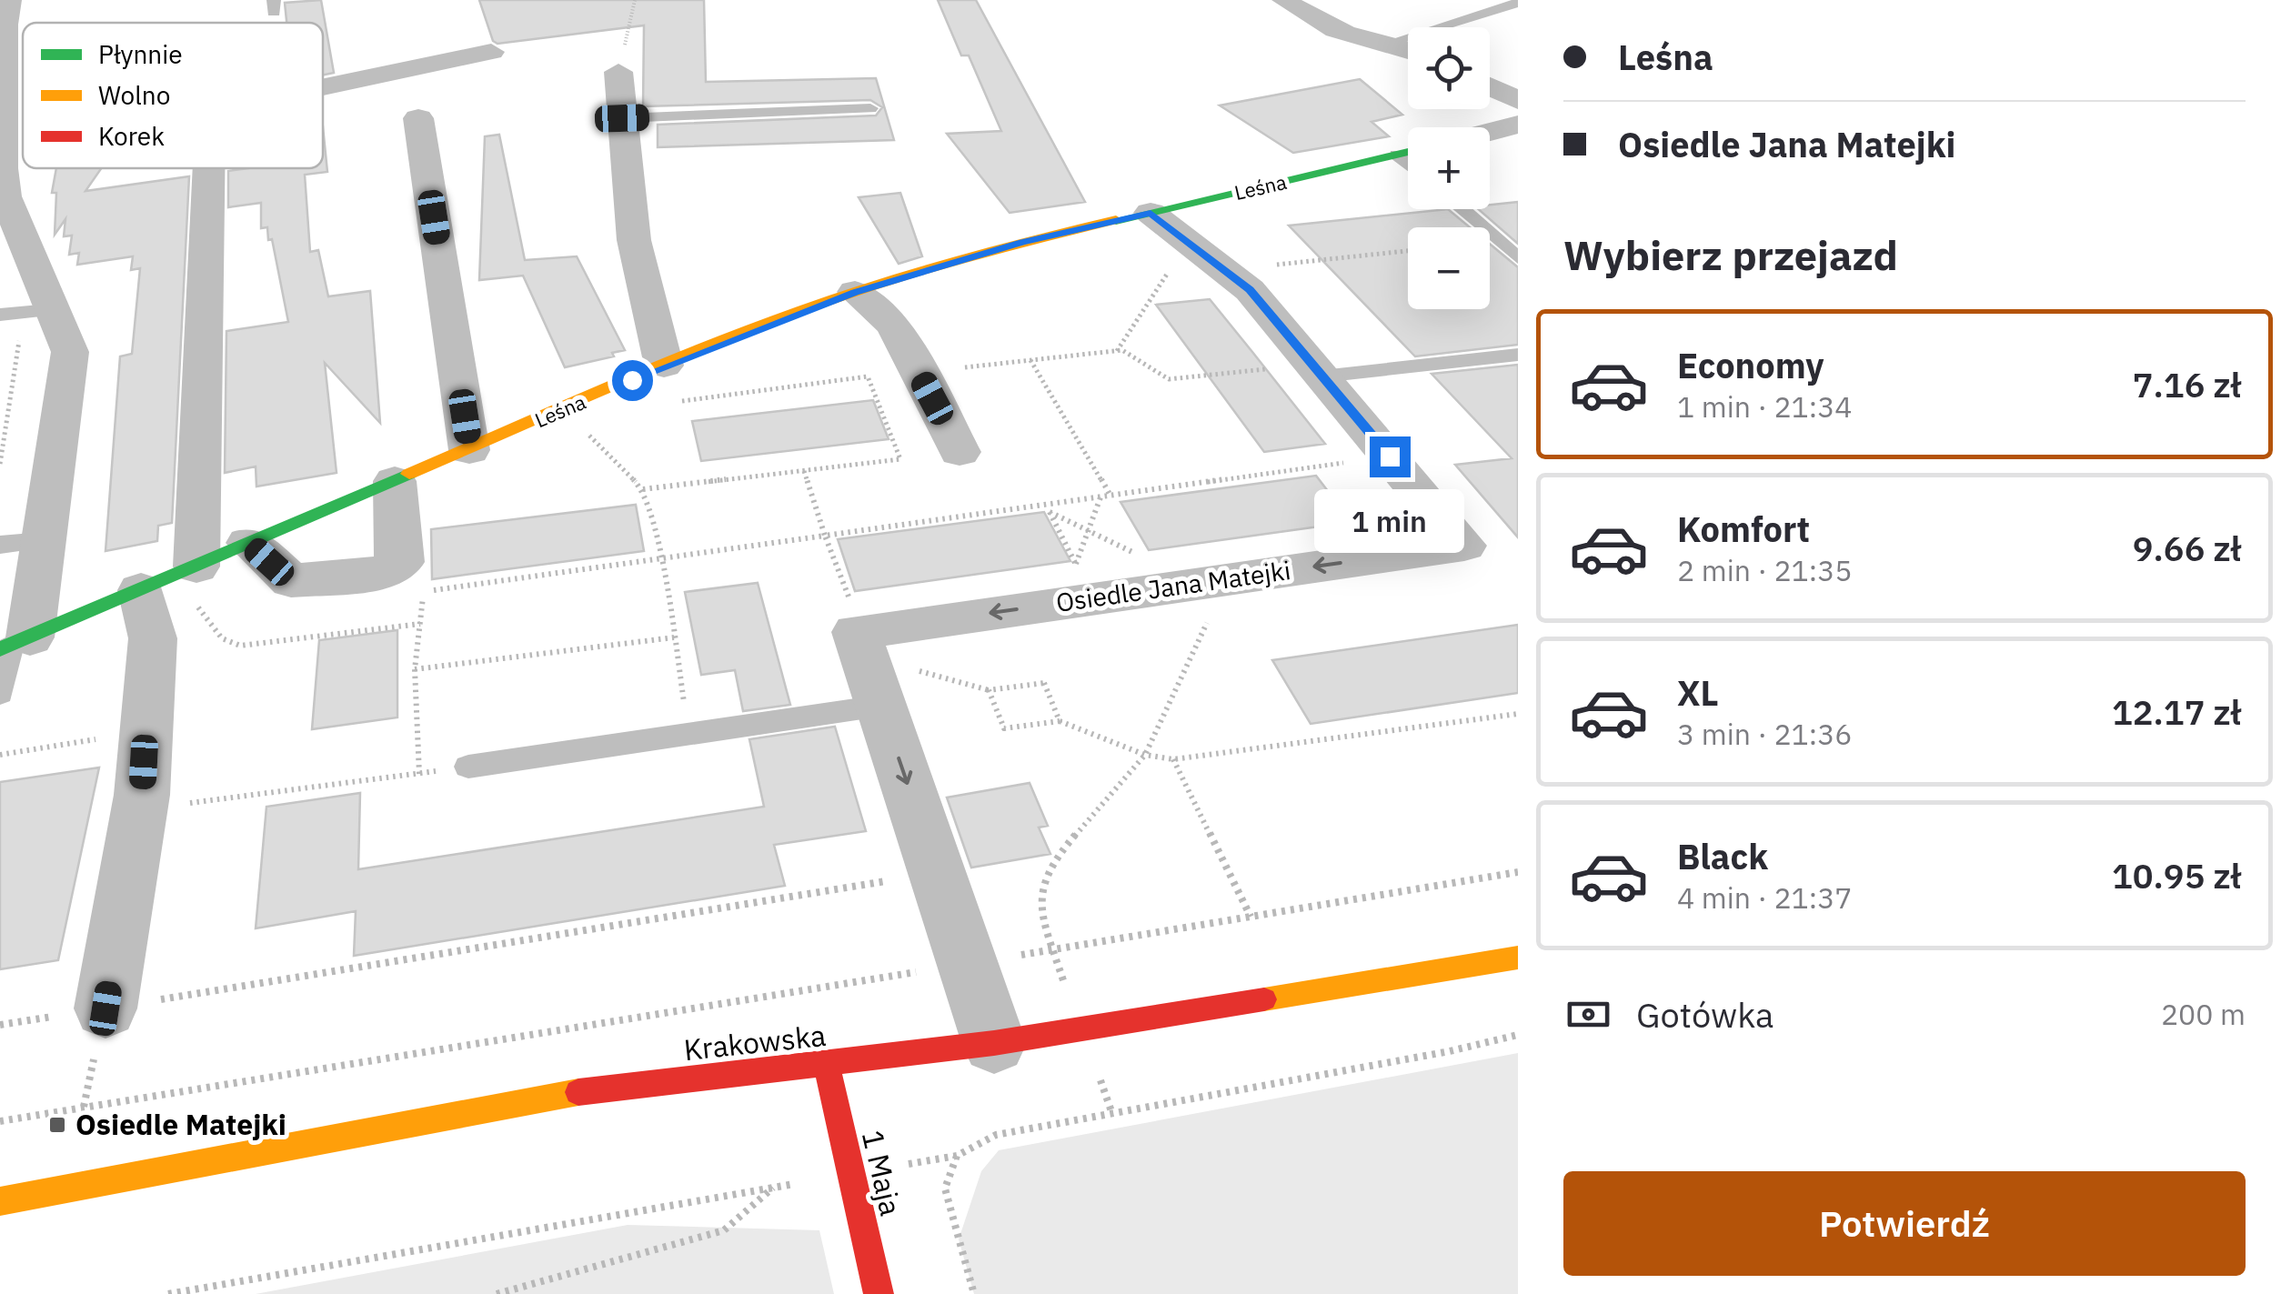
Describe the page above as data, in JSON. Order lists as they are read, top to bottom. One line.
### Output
{"streets":{"street":["Leśna","Osiedle Jana Matejki","Krakowska","1 Maja"]},"crossings":[["Leśna","Osiedle Jana Matejki"],["Krakowska","1 Maja"]],"places":{"transit":["Osiedle Matejki"]},"legend":["Płynnie","Wolno","Korek"],"page":{"banner":["Leśna","Osiedle Jana Matejki"],"map_buttons":["+","−"],"heading":"Wybierz przejazd","list":[{"name":"Economy","note":"1 min · 21:34","value":"7.16 zł"},{"name":"Komfort","note":"2 min · 21:35","value":"9.66 zł"},{"name":"XL","note":"3 min · 21:36","value":"12.17 zł"},{"name":"Black","note":"4 min · 21:37","value":"10.95 zł"}],"bubble":"1 min","pay":["Gotówka","200 m"],"buttons":"Potwierdź"}}
